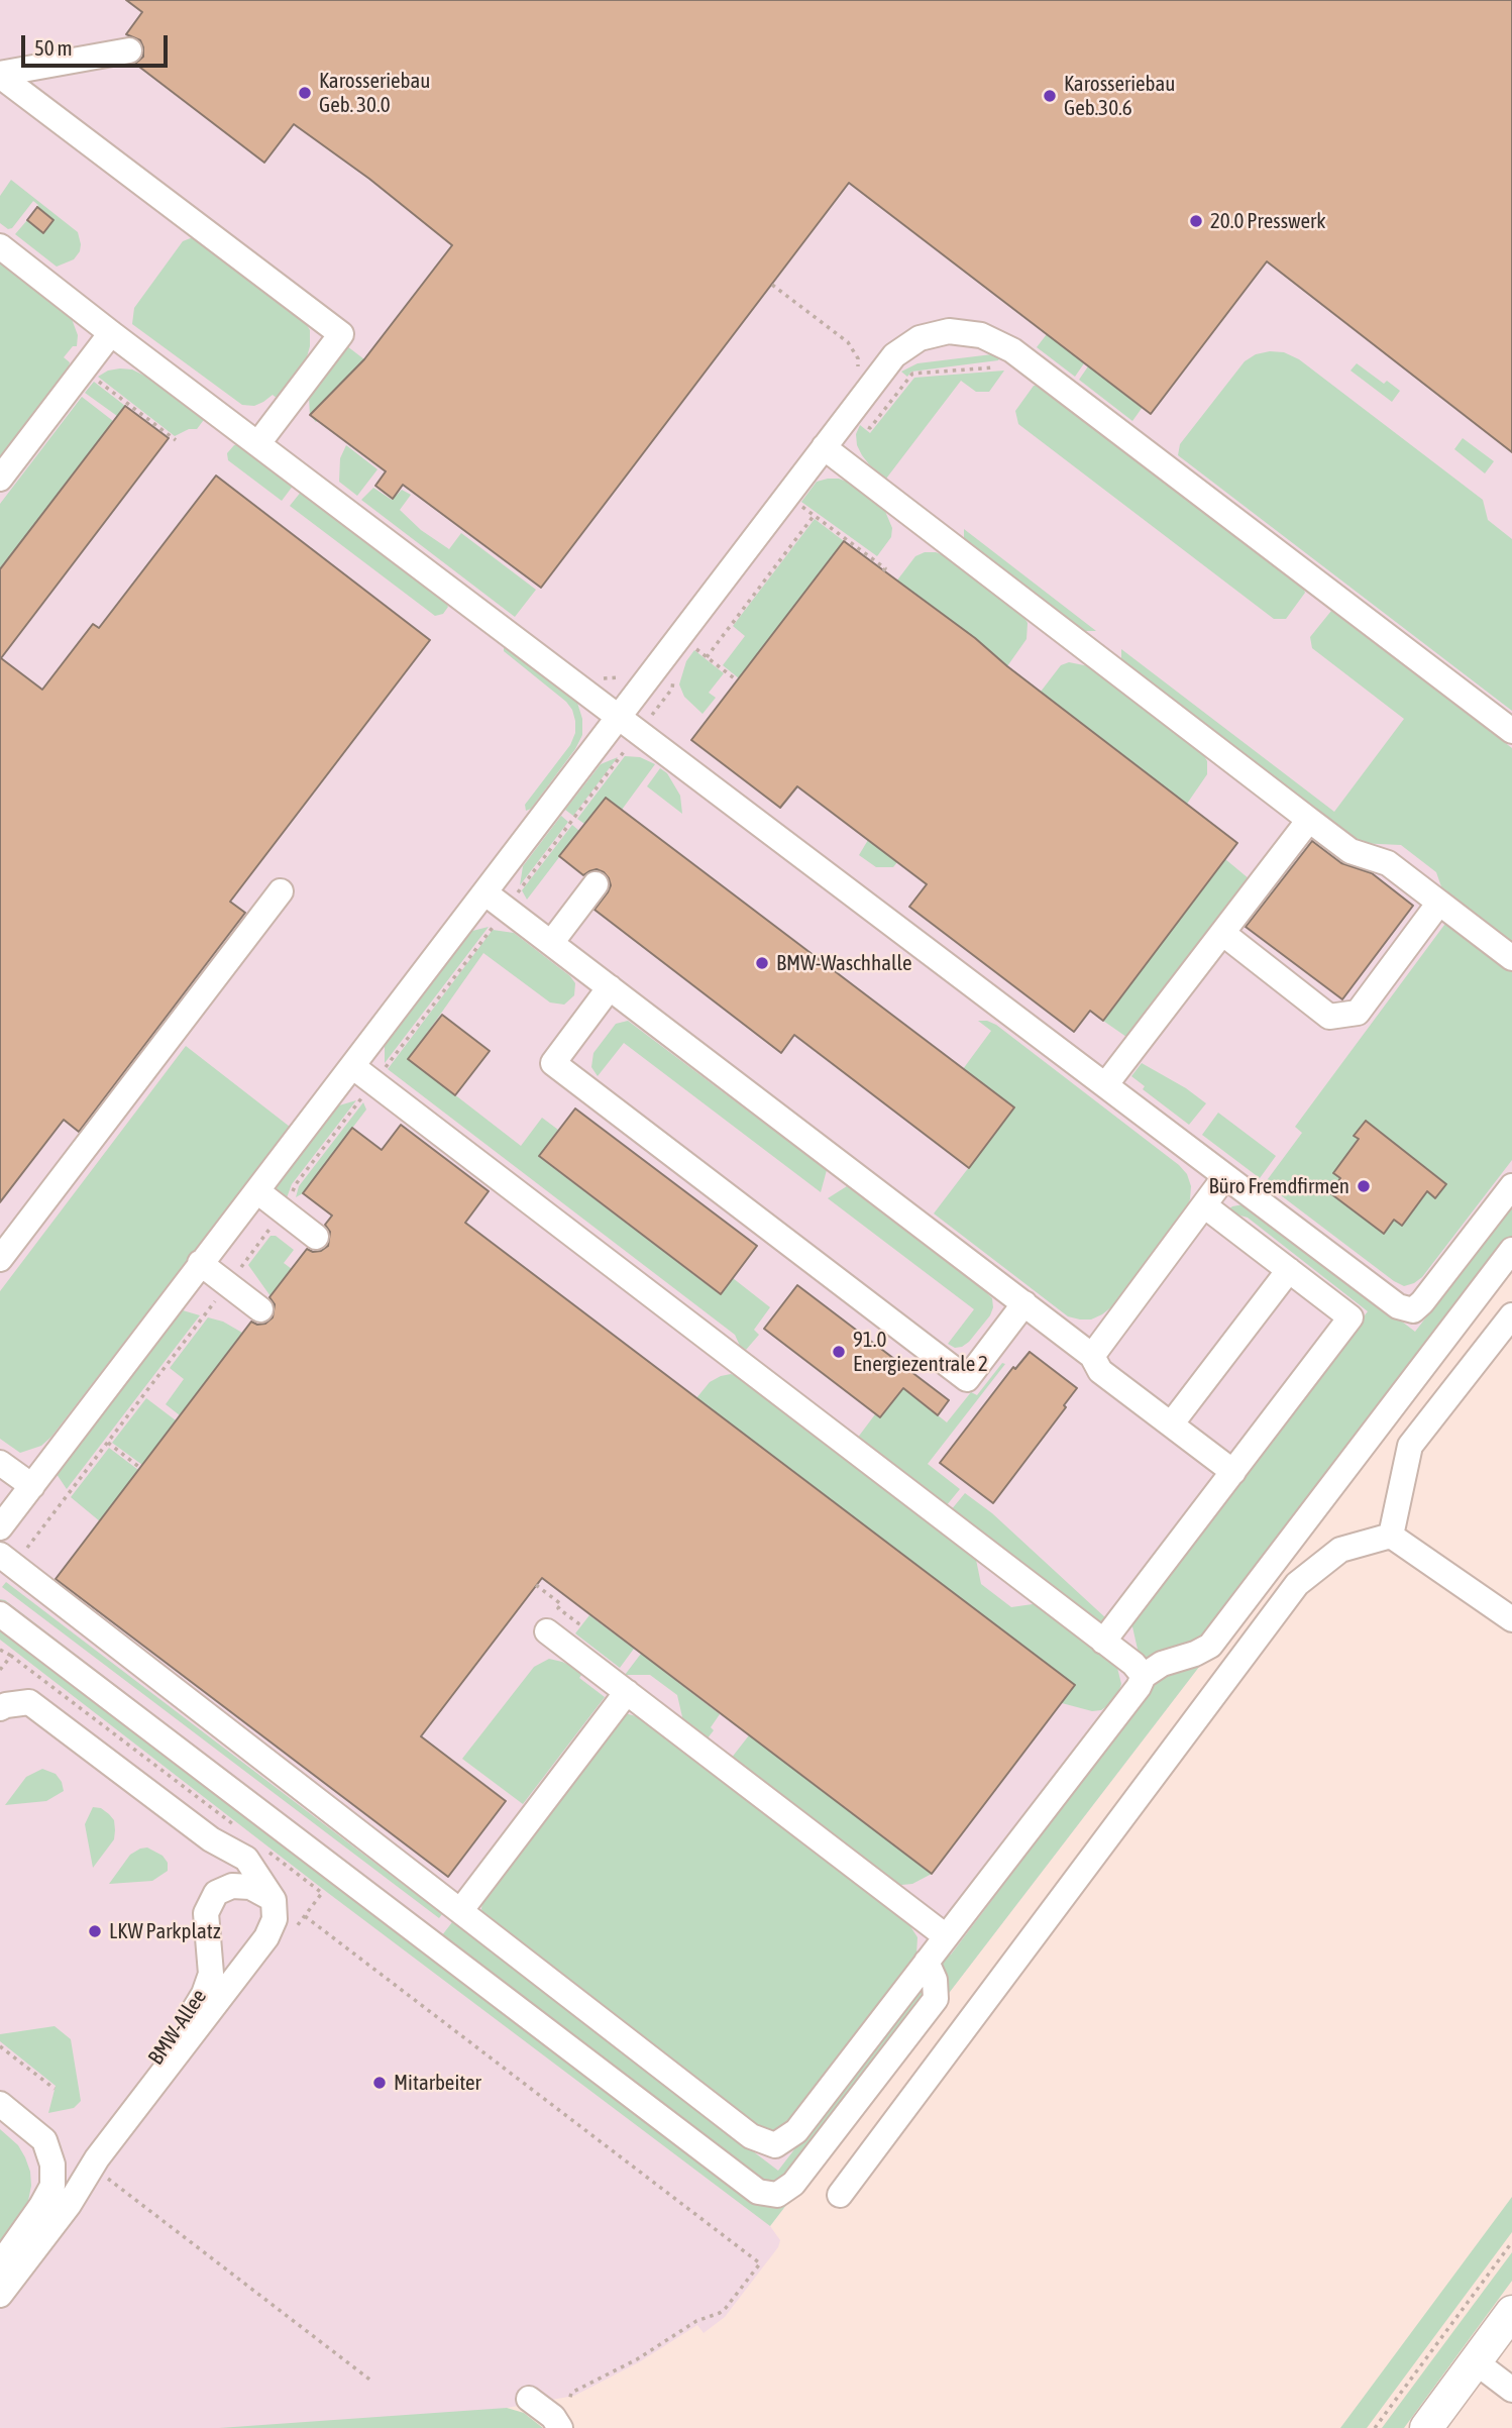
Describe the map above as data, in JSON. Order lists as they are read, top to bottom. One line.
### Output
{"streets":{"lane":["BMW-Allee"]},"places":["Karosseriebau Geb. 30.0","Karosseriebau Geb.30.6","20.0 Presswerk","BMW-Waschhalle","Büro Fremdfirmen","91.0 Energiezentrale 2","LKW Parkplatz","Mitarbeiter"],"scale_bar":"50 m"}
